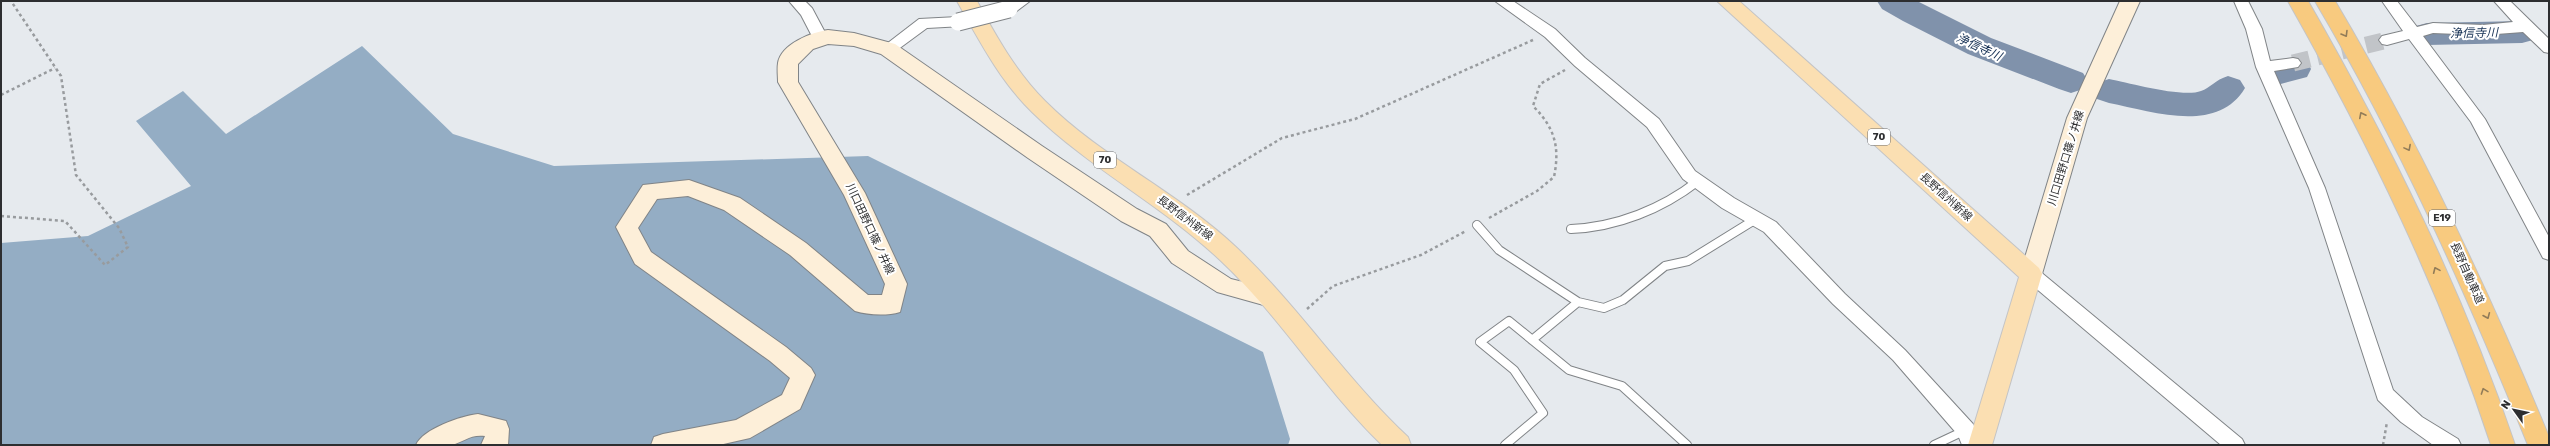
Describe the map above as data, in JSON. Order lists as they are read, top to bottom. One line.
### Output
{"streets":{"highway":["E19","長野自動車道"],"main road":["70","川口田野口篠ノ井線","長野信州新線"]},"crossings":[["川口田野口篠ノ井線","長野信州新線"]],"water":["浄信寺川"],"north":"top left"}
